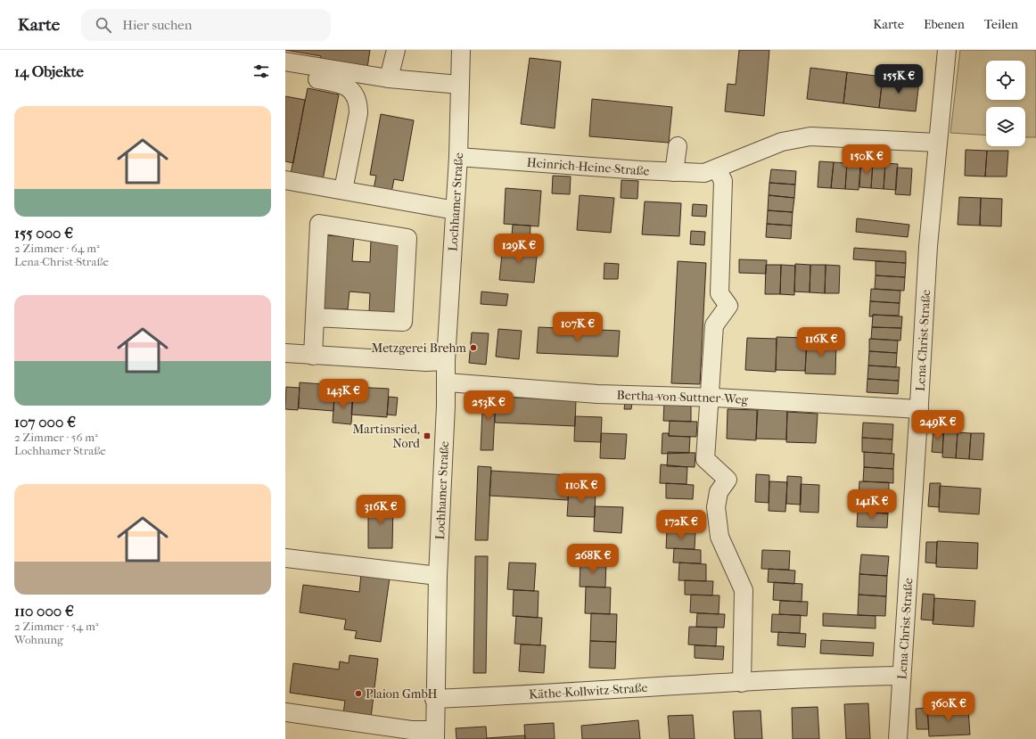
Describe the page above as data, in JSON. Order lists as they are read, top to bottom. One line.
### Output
{"streets":{"street":["Heinrich-Heine-Straße","Lochhamer Straße","Lena-Christ-Straße","Bertha-von-Suttner-Weg","Käthe-Kollwitz-Straße"]},"crossings":[["Heinrich-Heine-Straße","Lochhamer Straße"],["Heinrich-Heine-Straße","Lena-Christ-Straße"],["Lochhamer Straße","Bertha-von-Suttner-Weg"],["Lochhamer Straße","Käthe-Kollwitz-Straße"],["Lena-Christ-Straße","Bertha-von-Suttner-Weg"],["Lena-Christ-Straße","Käthe-Kollwitz-Straße"]],"places":{"other":["Metzgerei Brehm","Plaion GmbH"],"transit":["Martinsried, Nord"]},"page":{"header":"Karte","search":"Hier suchen","nav":["Karte","Ebenen","Teilen"],"heading":"14 Objekte","price":["155K €","150K €","129K €","107K €","116K €","143K €","253K €","249K €","110K €","141K €","316K €","172K €","268K €","360K €"],"list":[{"name":"155 000 €","note":"2 Zimmer · 64 m² · Lena-Christ-Straße"},{"name":"107 000 €","note":"2 Zimmer · 56 m² · Lochhamer Straße"},{"name":"110 000 €","note":"2 Zimmer · 54 m² · Wohnung"}]}}
